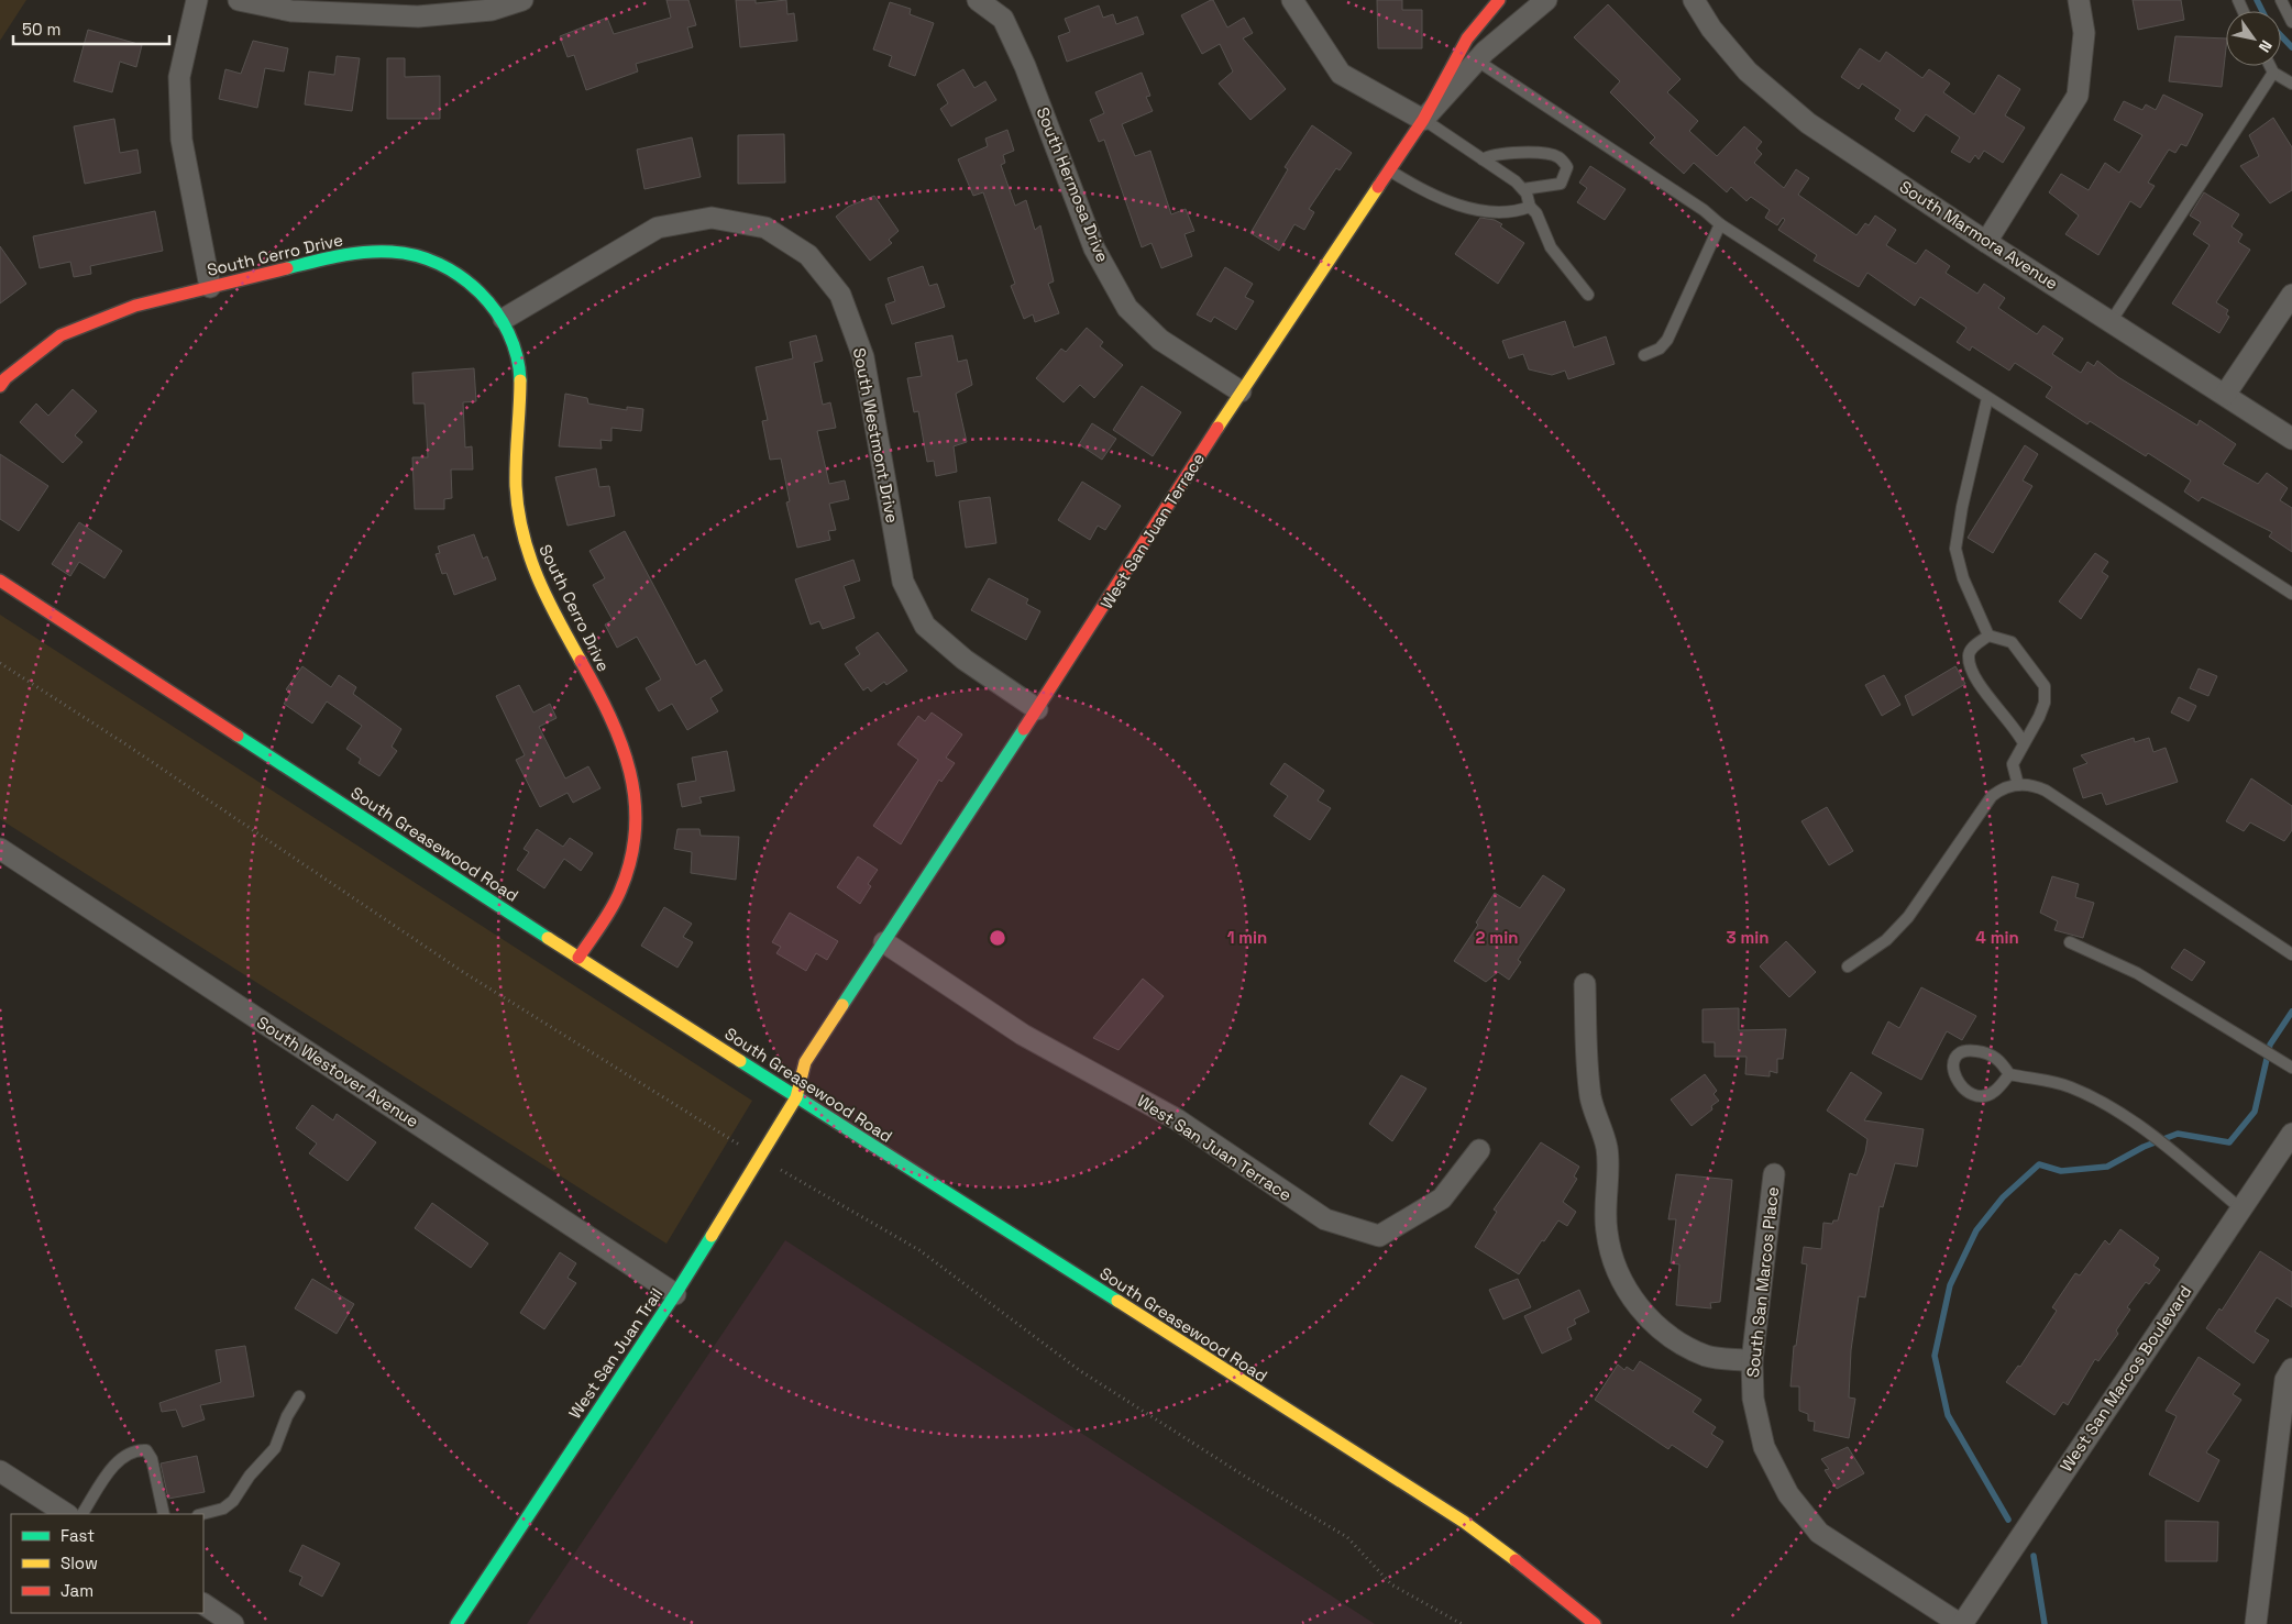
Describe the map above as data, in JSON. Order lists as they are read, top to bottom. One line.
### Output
{"streets":{"street":["South Hermosa Drive","South Marmora Avenue","South Cerro Drive","South Westmont Drive","West San Juan Terrace","South Greasewood Road","South Westover Avenue","South San Marcos Place","West San Juan Trail","West San Marcos Boulevard"]},"crossings":[["South Hermosa Drive","West San Juan Terrace"],["South Cerro Drive","South Westmont Drive"],["South Cerro Drive","South Greasewood Road"],["South Westmont Drive","West San Juan Terrace"],["West San Juan Terrace","South Greasewood Road"],["West San Juan Terrace","West San Juan Trail"],["South Greasewood Road","West San Juan Trail"],["South Westover Avenue","West San Juan Trail"],["South San Marcos Place","West San Marcos Boulevard"]],"legend":["Fast","Slow","Jam"],"scale_bar":"50 m","north":"bottom right","rings":["1 min","2 min","3 min","4 min"]}
